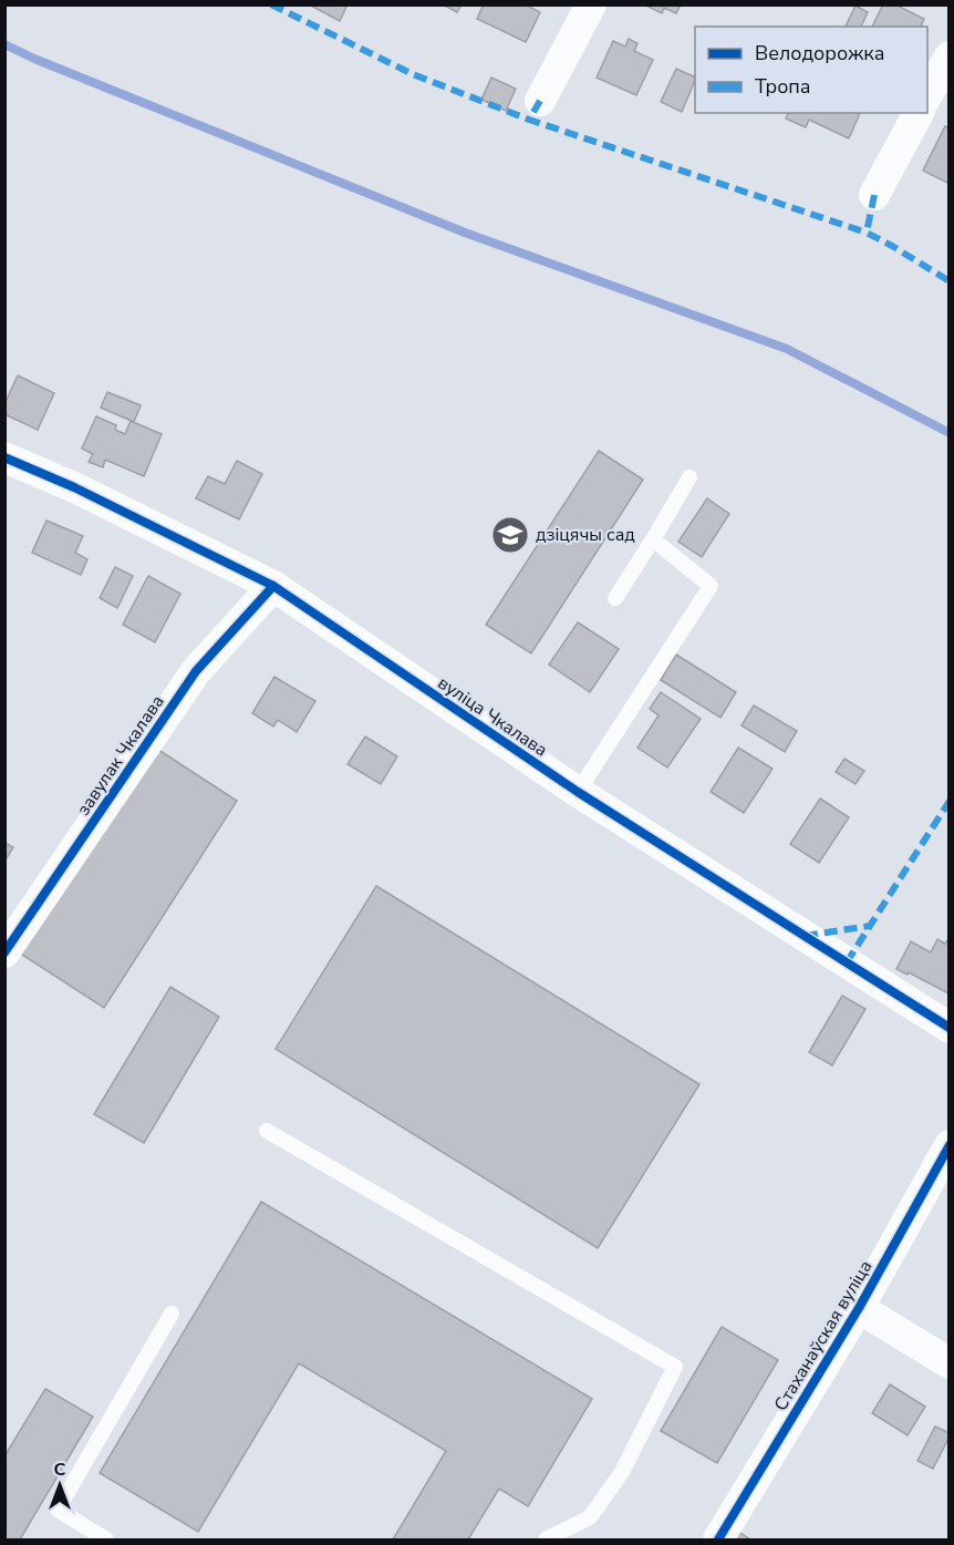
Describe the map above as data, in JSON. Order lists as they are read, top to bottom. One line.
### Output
{"streets":{"street":["вуліца Чкалава","завулак Чкалава","Стаханаўская вуліца"]},"crossings":[["вуліца Чкалава","завулак Чкалава"]],"places":{"school or university":["дзіцячы сад"]},"legend":["Велодорожка","Тропа"],"north":"top"}
